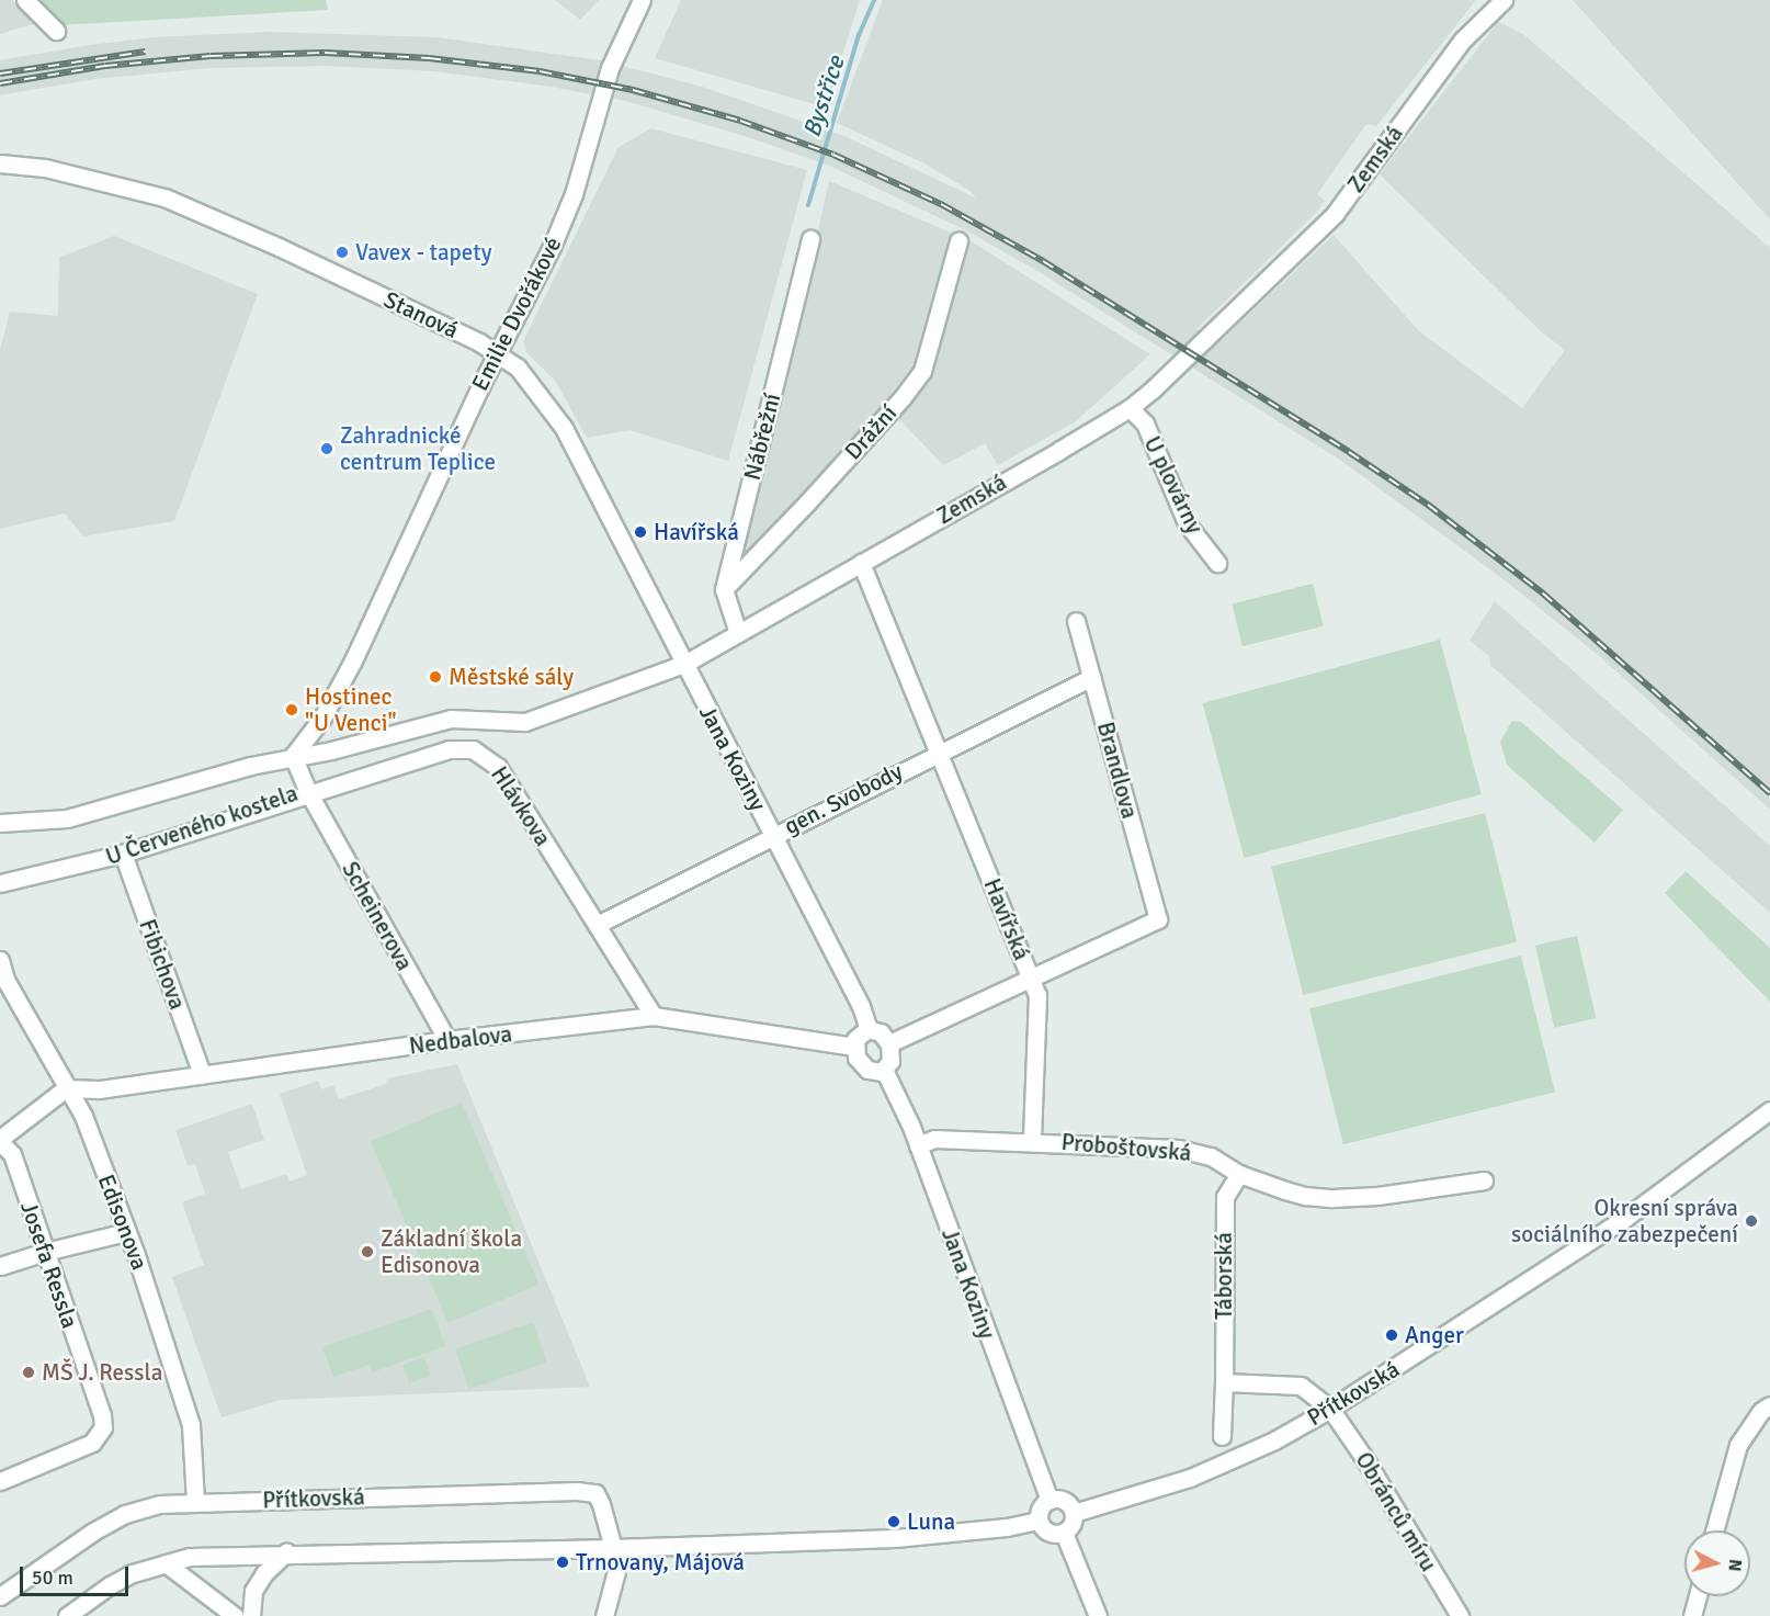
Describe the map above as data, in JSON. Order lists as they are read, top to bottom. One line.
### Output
{"streets":{"street":["Zemská","Emilie Dvořákové","Stanová","Drážní","Nábřežní","U plovárny","Jana Koziny","Brandlova","gen. Svobody","Hlávkova","U Červeného kostela","Scheinerova","Havířská","Fibichova","Nedbalova","Proboštovská","Edisonova","Josefa Ressla","Táborská","Přítkovská","Obránců míru"]},"crossings":[["Zemská","Emilie Dvořákové"],["Zemská","Stanová"],["Zemská","U plovárny"],["Zemská","Jana Koziny"],["Zemská","U Červeného kostela"],["Zemská","Havířská"],["Emilie Dvořákové","Stanová"],["Emilie Dvořákové","U Červeného kostela"],["Stanová","Jana Koziny"],["Drážní","Nábřežní"],["Jana Koziny","gen. Svobody"],["Jana Koziny","Nedbalova"],["Jana Koziny","Proboštovská"],["Jana Koziny","Přítkovská"],["Brandlova","gen. Svobody"],["Brandlova","Havířská"],["gen. Svobody","Hlávkova"],["gen. Svobody","Havířská"],["Hlávkova","U Červeného kostela"],["Hlávkova","Scheinerova"],["Hlávkova","Nedbalova"],["U Červeného kostela","Scheinerova"],["U Červeného kostela","Fibichova"],["Scheinerova","Nedbalova"],["Havířská","Proboštovská"],["Fibichova","Nedbalova"],["Nedbalova","Edisonova"],["Proboštovská","Táborská"],["Edisonova","Přítkovská"],["Přítkovská","Obránců míru"]],"water":["Bystřice"],"places":["Vavex - tapety","Zahradnické centrum Teplice","Havířská","Městské sály","Hostinec \"U Venci\"","Okresní správa sociálního zabezpečení","Základní škola Edisonova","Anger","MŠ J. Ressla","Luna","Trnovany, Májová"],"scale_bar":"50 m","north":"right"}
